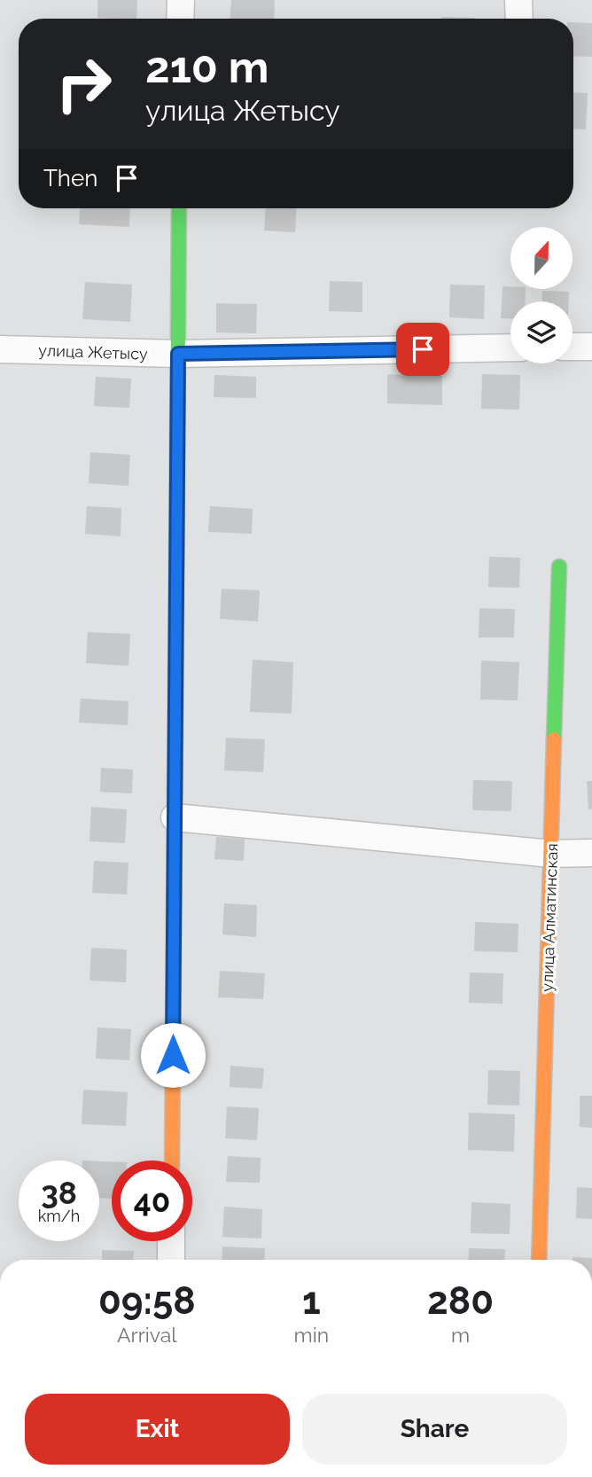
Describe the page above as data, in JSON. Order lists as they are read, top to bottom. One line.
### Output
{"streets":{"street":["улица Жетысу","улица Алматинская"]},"north":"top","page":{"turn":["210 m","улица Жетысу"],"then":"Then","speed":"38 km/h","limit":"40","eta":["09:58","Arrival","1","min","280","m"],"buttons":["Exit","Share"]}}
